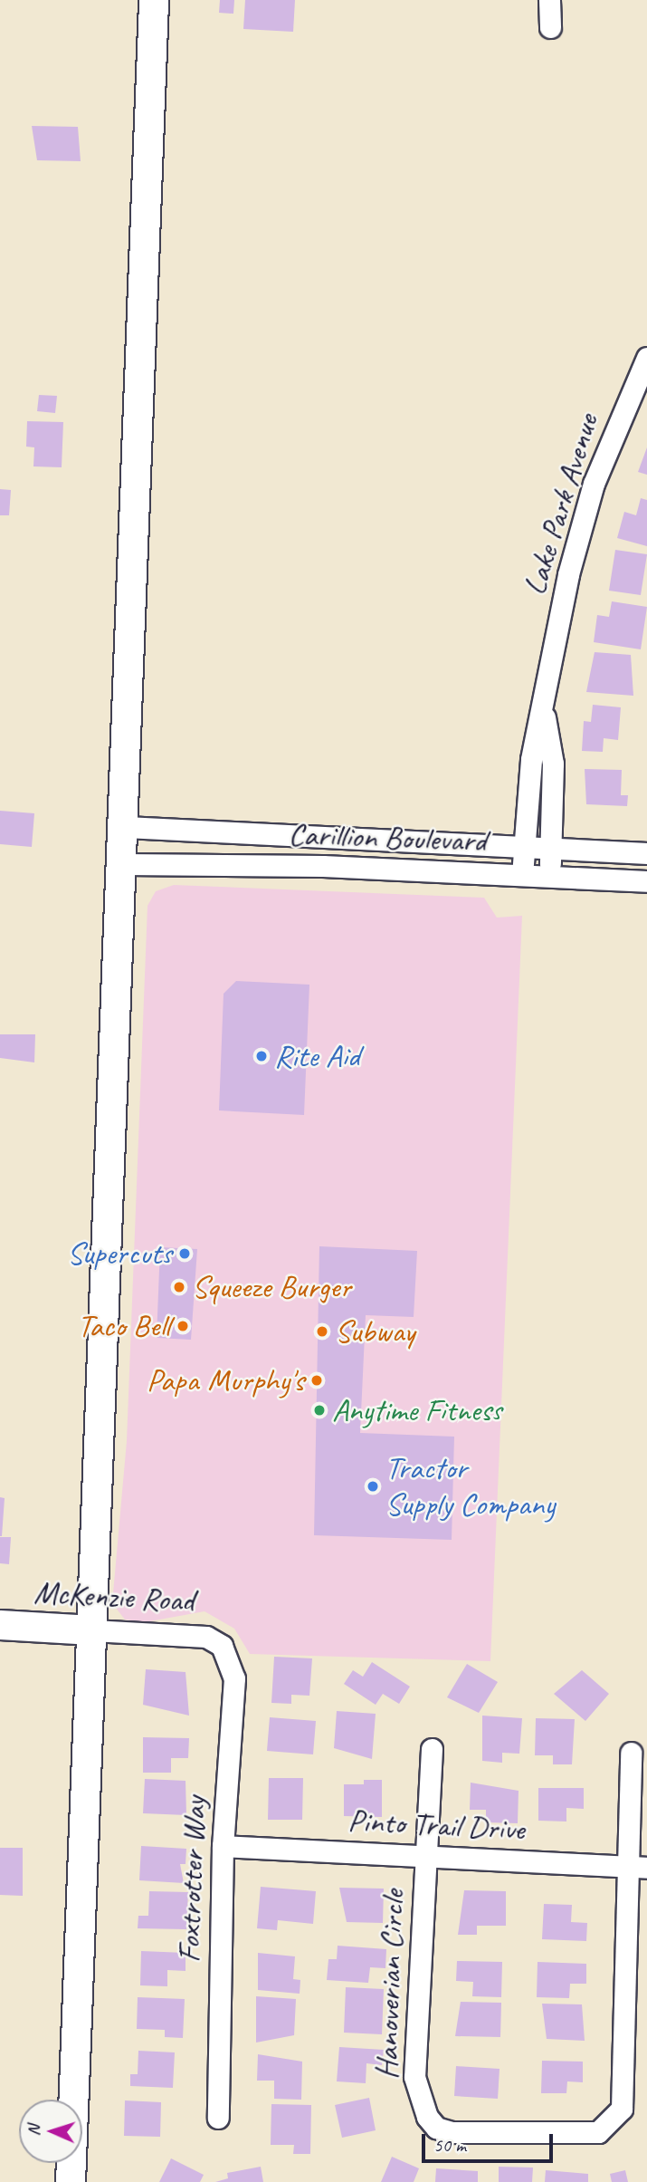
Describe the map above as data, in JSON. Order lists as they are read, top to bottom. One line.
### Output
{"streets":{"main road":["McKenzie Road"],"street":["Lake Park Avenue","Carillion Boulevard","Pinto Trail Drive","Foxtrotter Way","Hanoverian Circle"]},"crossings":[["Lake Park Avenue","Carillion Boulevard"],["McKenzie Road","Foxtrotter Way"],["Pinto Trail Drive","Foxtrotter Way"],["Pinto Trail Drive","Hanoverian Circle"]],"places":["Rite Aid","Supercuts","Squeeze Burger","Taco Bell","Subway","Papa Murphy's","Anytime Fitness","Tractor Supply Company"],"scale_bar":"50 m","north":"left"}
